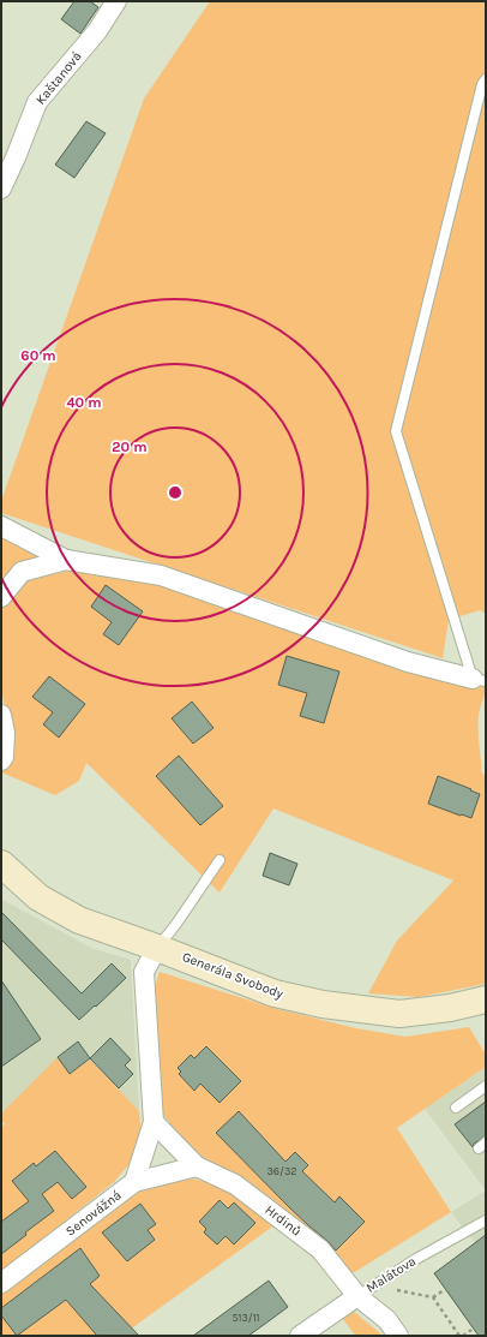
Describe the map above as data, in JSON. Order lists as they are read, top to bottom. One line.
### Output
{"streets":{"main road":["Generála Svobody"],"street":["Kaštanová","Senovážná","Hrdinů","Malátova"]},"crossings":[["Senovážná","Hrdinů"],["Hrdinů","Malátova"]],"house_numbers":["36/32","513/11"],"rings":["60 m","40 m","20 m"]}
